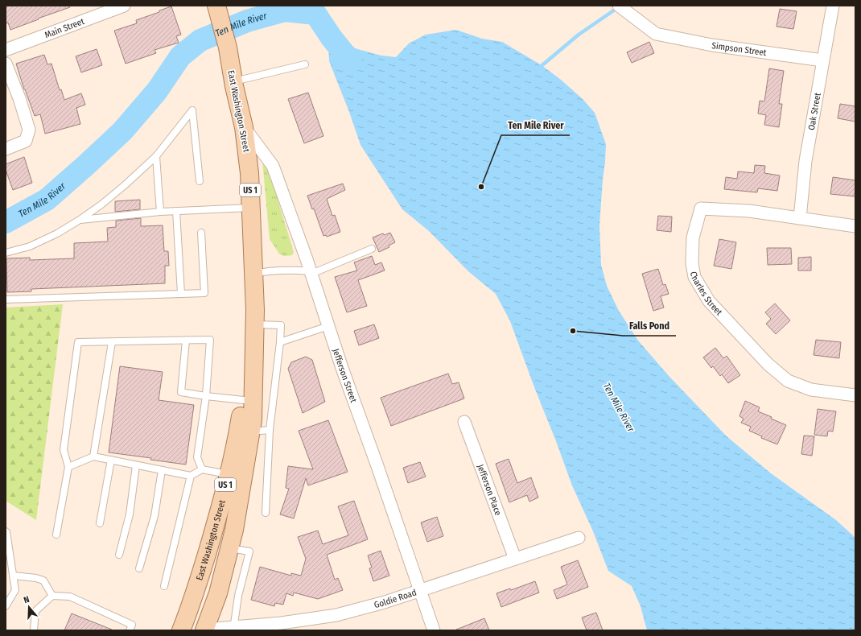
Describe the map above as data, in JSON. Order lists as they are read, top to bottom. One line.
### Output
{"streets":{"main road":["East Washington Street","US 1"],"street":["Main Street","Simpson Street","Oak Street","Charles Street","Jefferson Street","Jefferson Place","Goldie Road"]},"crossings":[["Simpson Street","Oak Street"],["East Washington Street","Jefferson Street"],["East Washington Street","Goldie Road"],["Oak Street","Charles Street"],["Jefferson Street","Goldie Road"],["Jefferson Place","Goldie Road"]],"water":["Ten Mile River"],"places":["Ten Mile River","Falls Pond"],"north":"top"}
